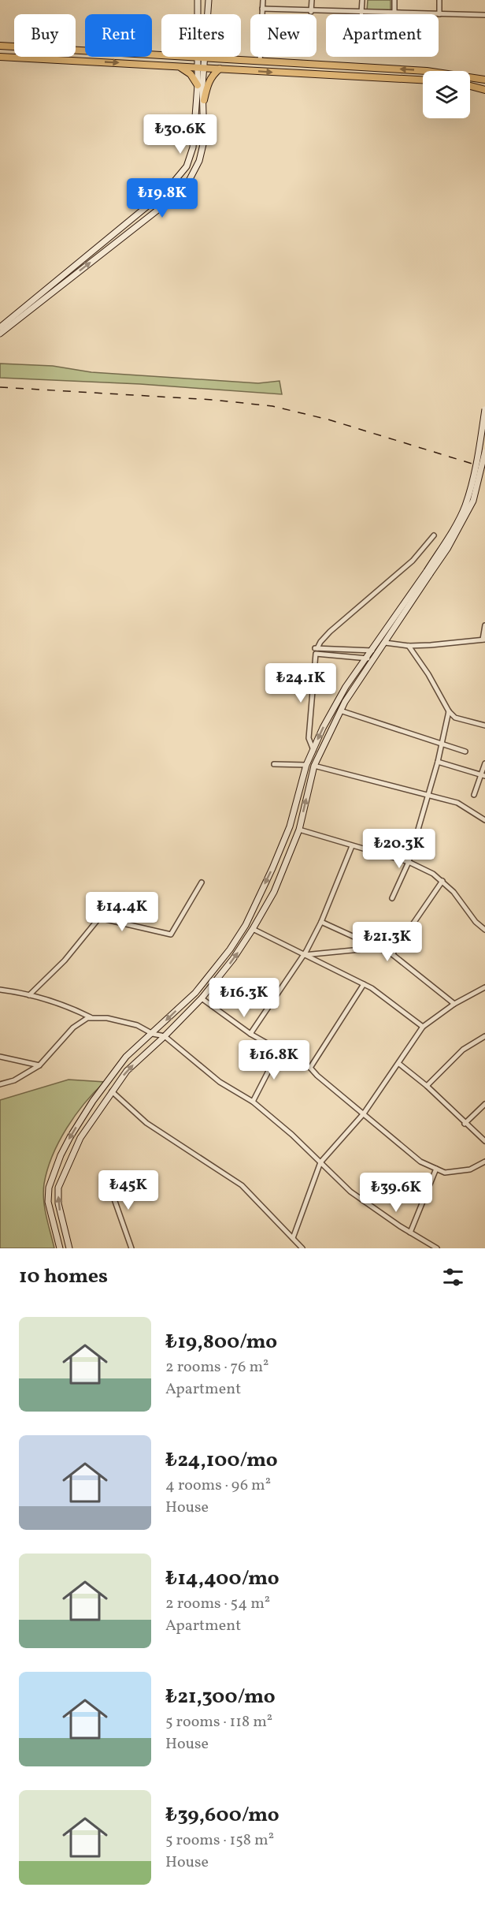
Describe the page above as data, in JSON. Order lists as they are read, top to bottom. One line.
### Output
{"page":{"chip":["Buy","Rent","Filters","New","Apartment"],"price":["₺30.6K","₺19.8K","₺24.1K","₺20.3K","₺14.4K","₺21.3K","₺16.3K","₺16.8K","₺45K","₺39.6K"],"heading":"10 homes","list":[{"name":"₺19,800/mo","note":"2 rooms · 76 m² · Apartment"},{"name":"₺24,100/mo","note":"4 rooms · 96 m² · House"},{"name":"₺14,400/mo","note":"2 rooms · 54 m² · Apartment"},{"name":"₺21,300/mo","note":"5 rooms · 118 m² · House"},{"name":"₺39,600/mo","note":"5 rooms · 158 m² · House"}]}}
